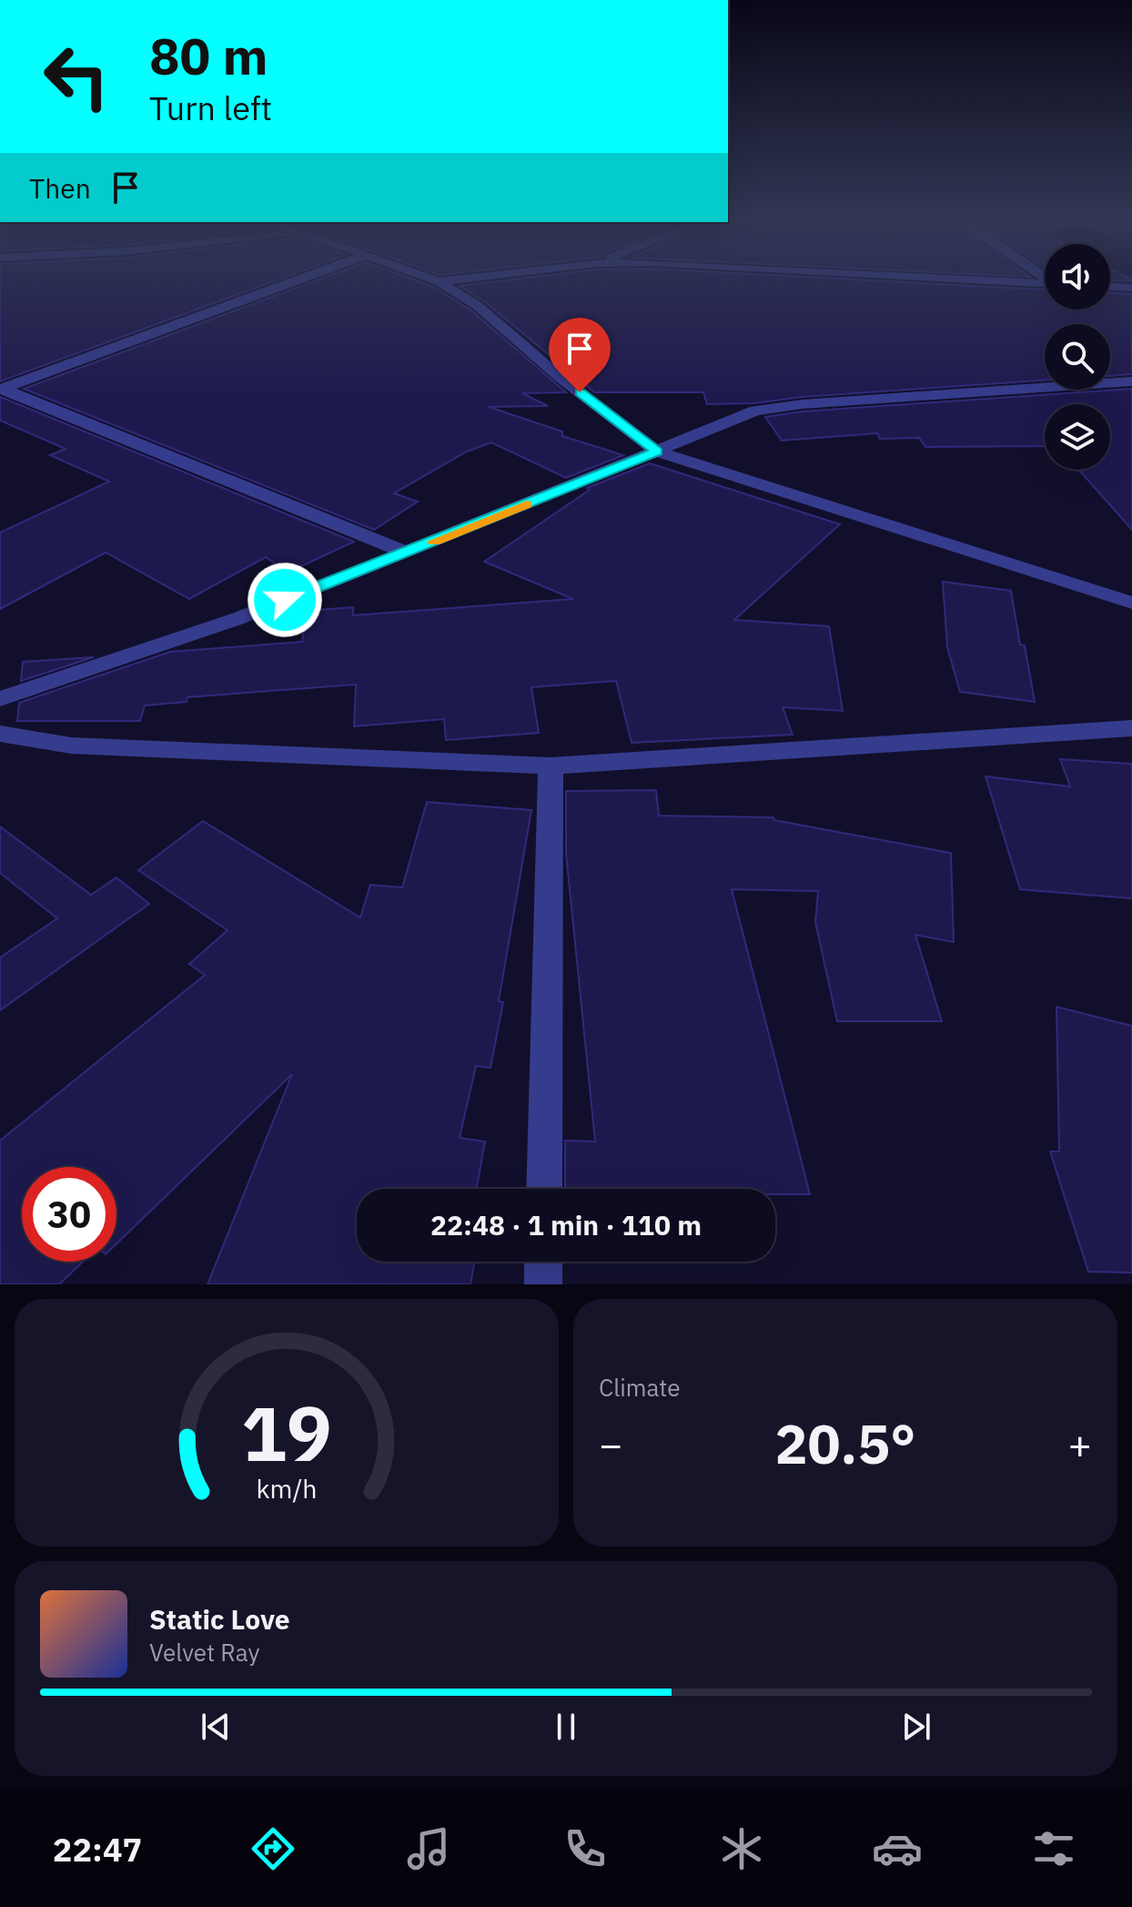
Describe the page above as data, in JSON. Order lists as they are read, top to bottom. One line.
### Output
{"page":{"turn":["80 m","Turn left"],"then":"Then","limit":"30","trip":"22:48 · 1 min · 110 m","tile":"Climate","heat":["−","20.5°","+"],"song":["Static Love","Velvet Ray"],"tabs":"22:47","gauge":["19","km/h"]}}
